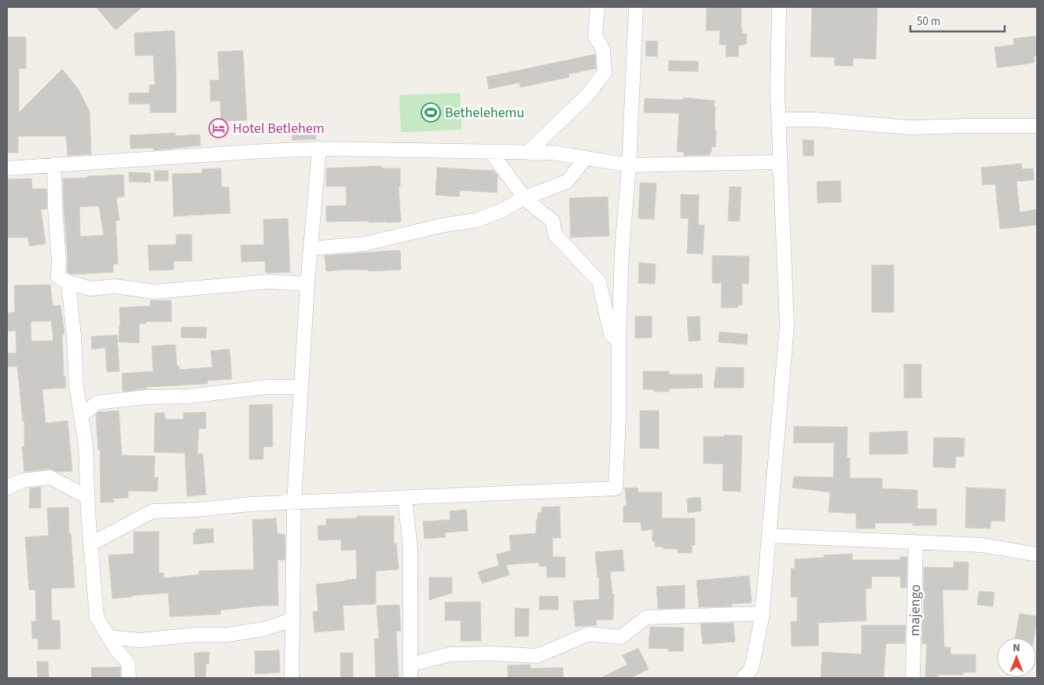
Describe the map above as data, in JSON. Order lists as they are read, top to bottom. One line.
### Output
{"streets":{"street":["majengo"]},"places":{"sports":["Bethelehemu"],"hotel":["Hotel Betlehem"]},"scale_bar":"50 m","north":"top"}
